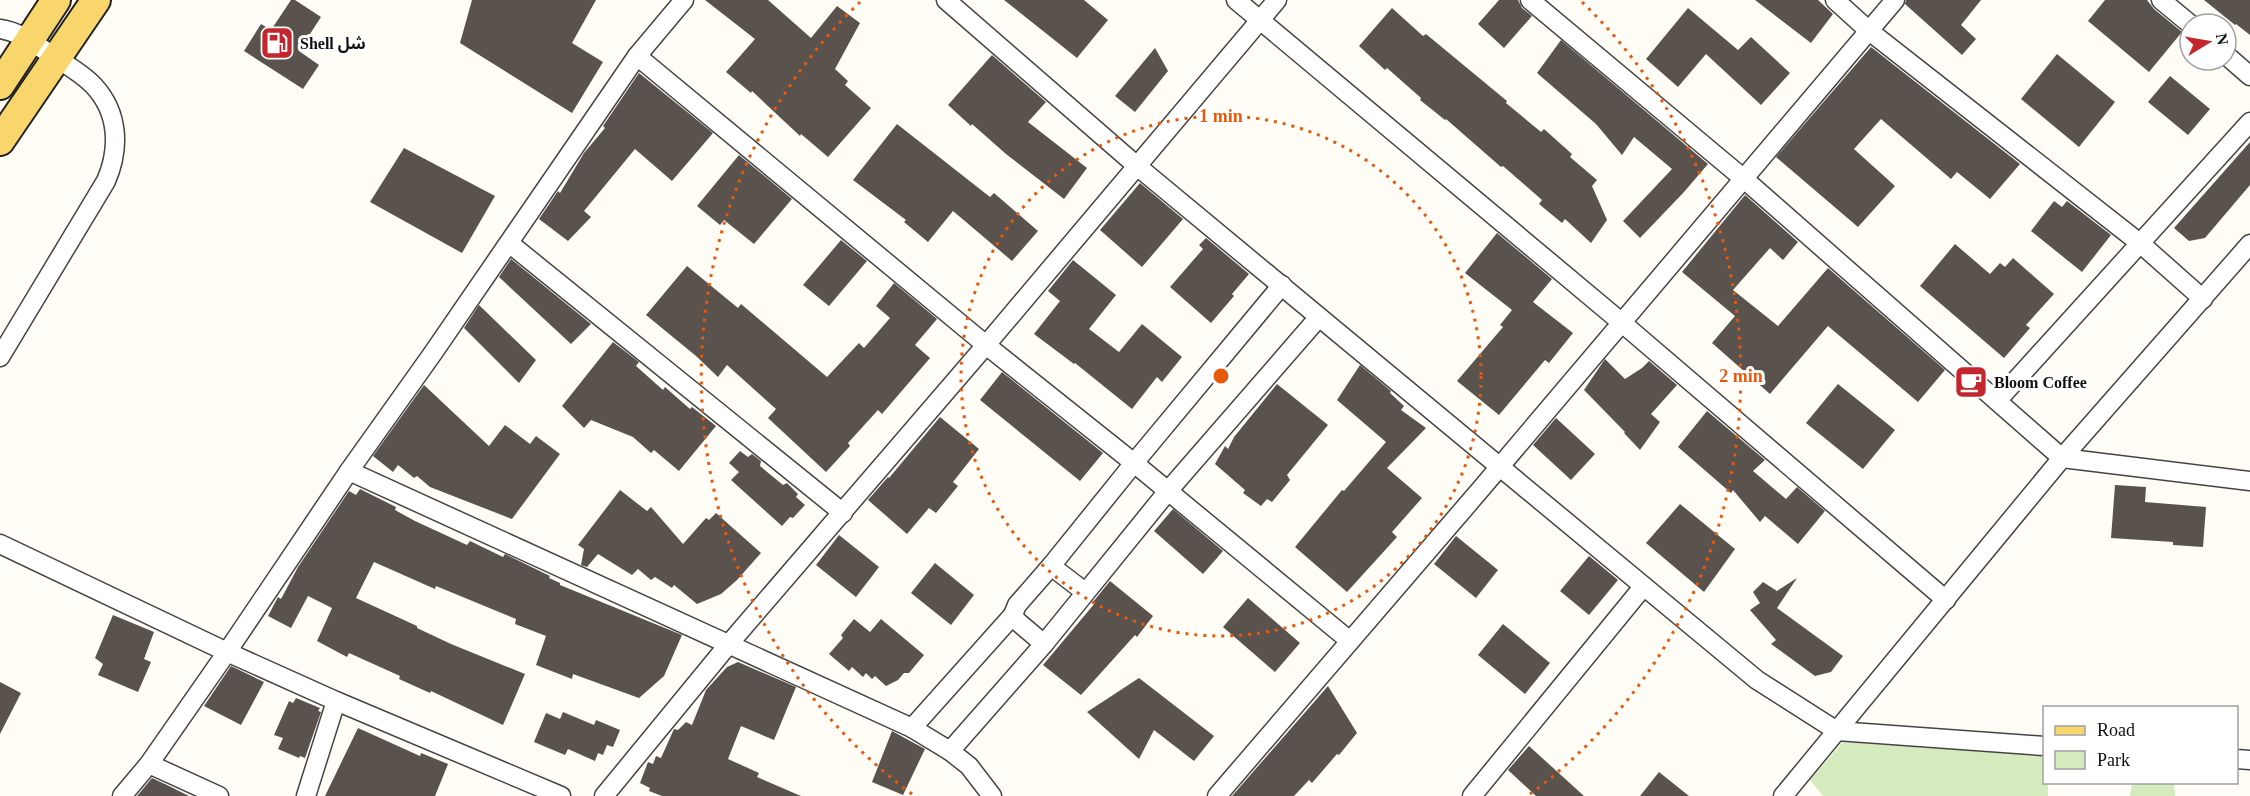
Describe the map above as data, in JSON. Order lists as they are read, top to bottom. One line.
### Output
{"places":{"fuel station":["Shell شل"],"cafe":["Bloom Coffee"]},"legend":["Road","Park"],"north":"right","rings":["1 min","2 min"]}
